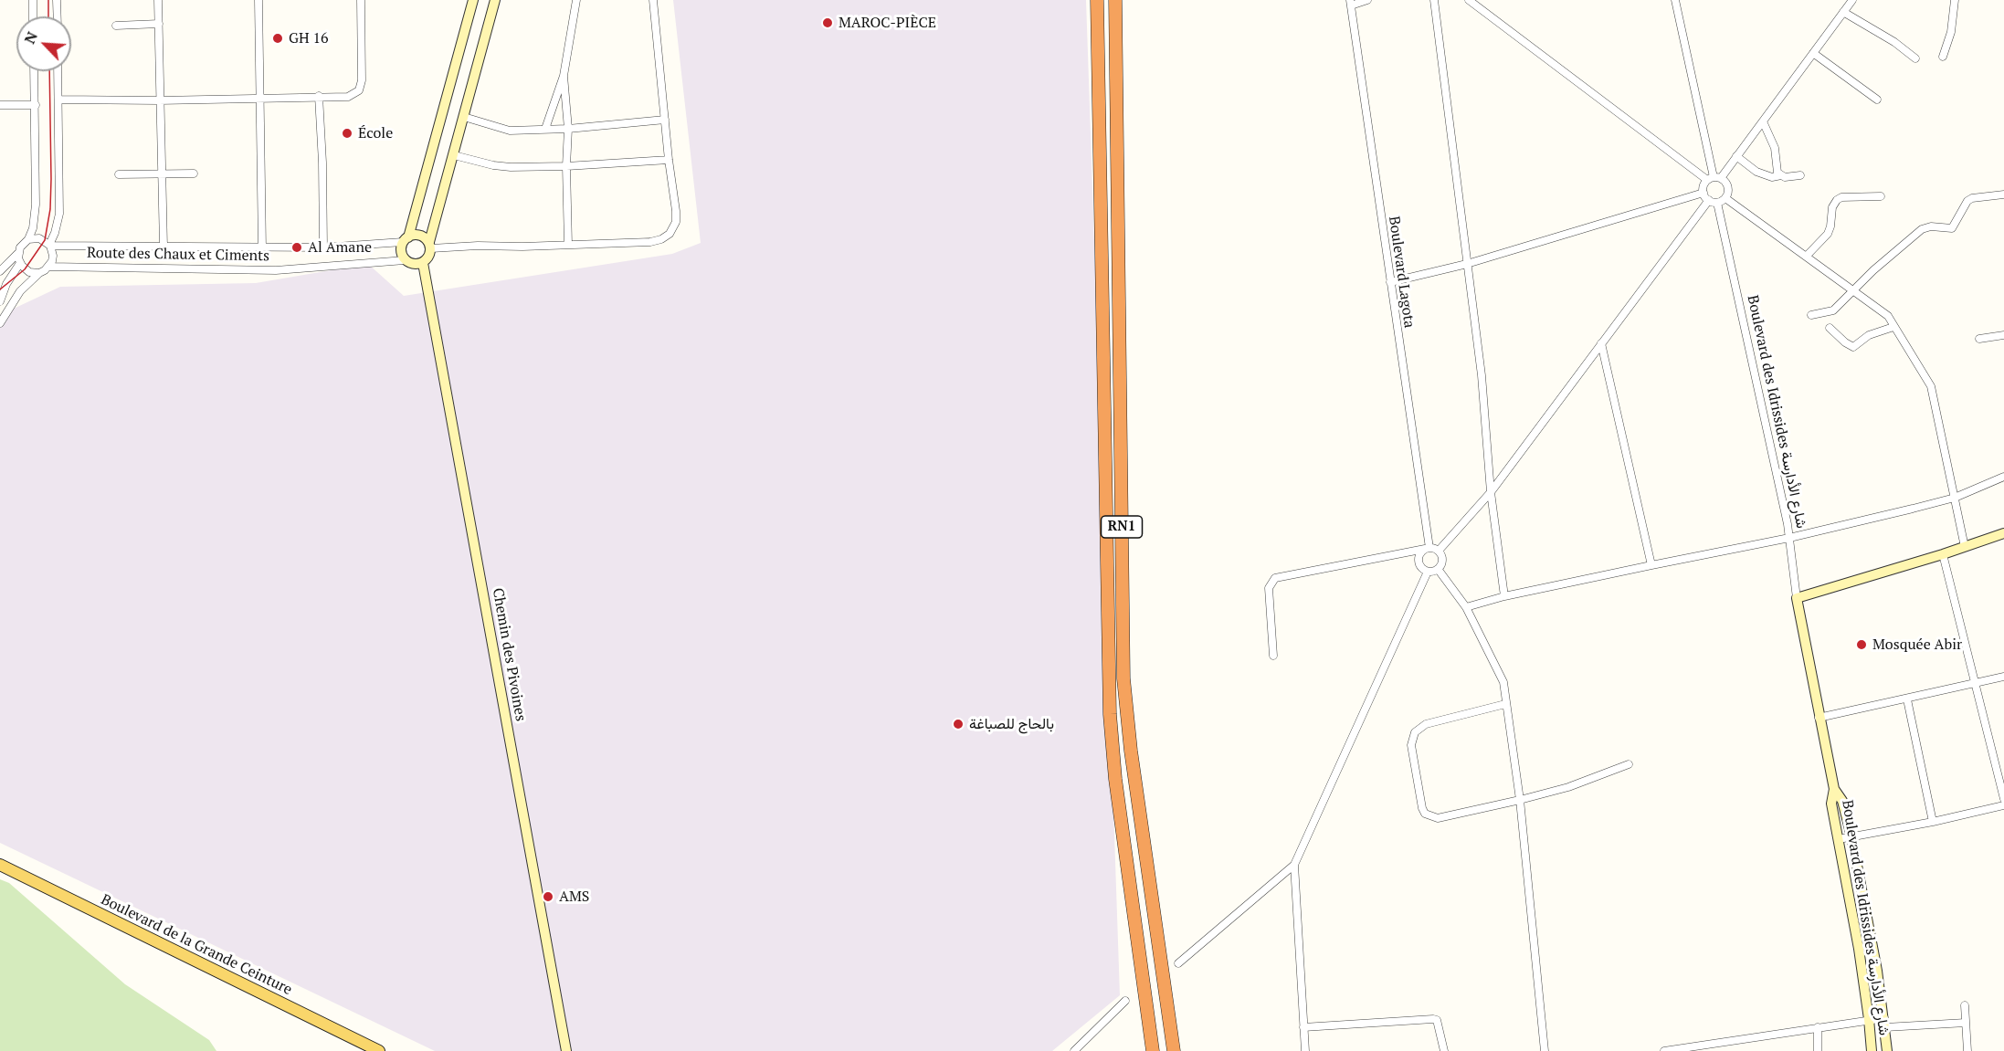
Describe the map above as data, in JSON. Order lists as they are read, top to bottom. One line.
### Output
{"streets":{"highway":["RN1"],"main road":["Boulevard de la Grande Ceinture"],"street":["Route des Chaux et Ciments","Boulevard Lagota","Boulevard des Idrissides شارع الأدارسة","Chemin des Pivoines"]},"crossings":[["Route des Chaux et Ciments","Chemin des Pivoines"]],"places":["MAROC-PIÈCE","GH 16","École","Al Amane","Mosquée Abir","بالحاج للصباغة","AMS"],"north":"top left"}
